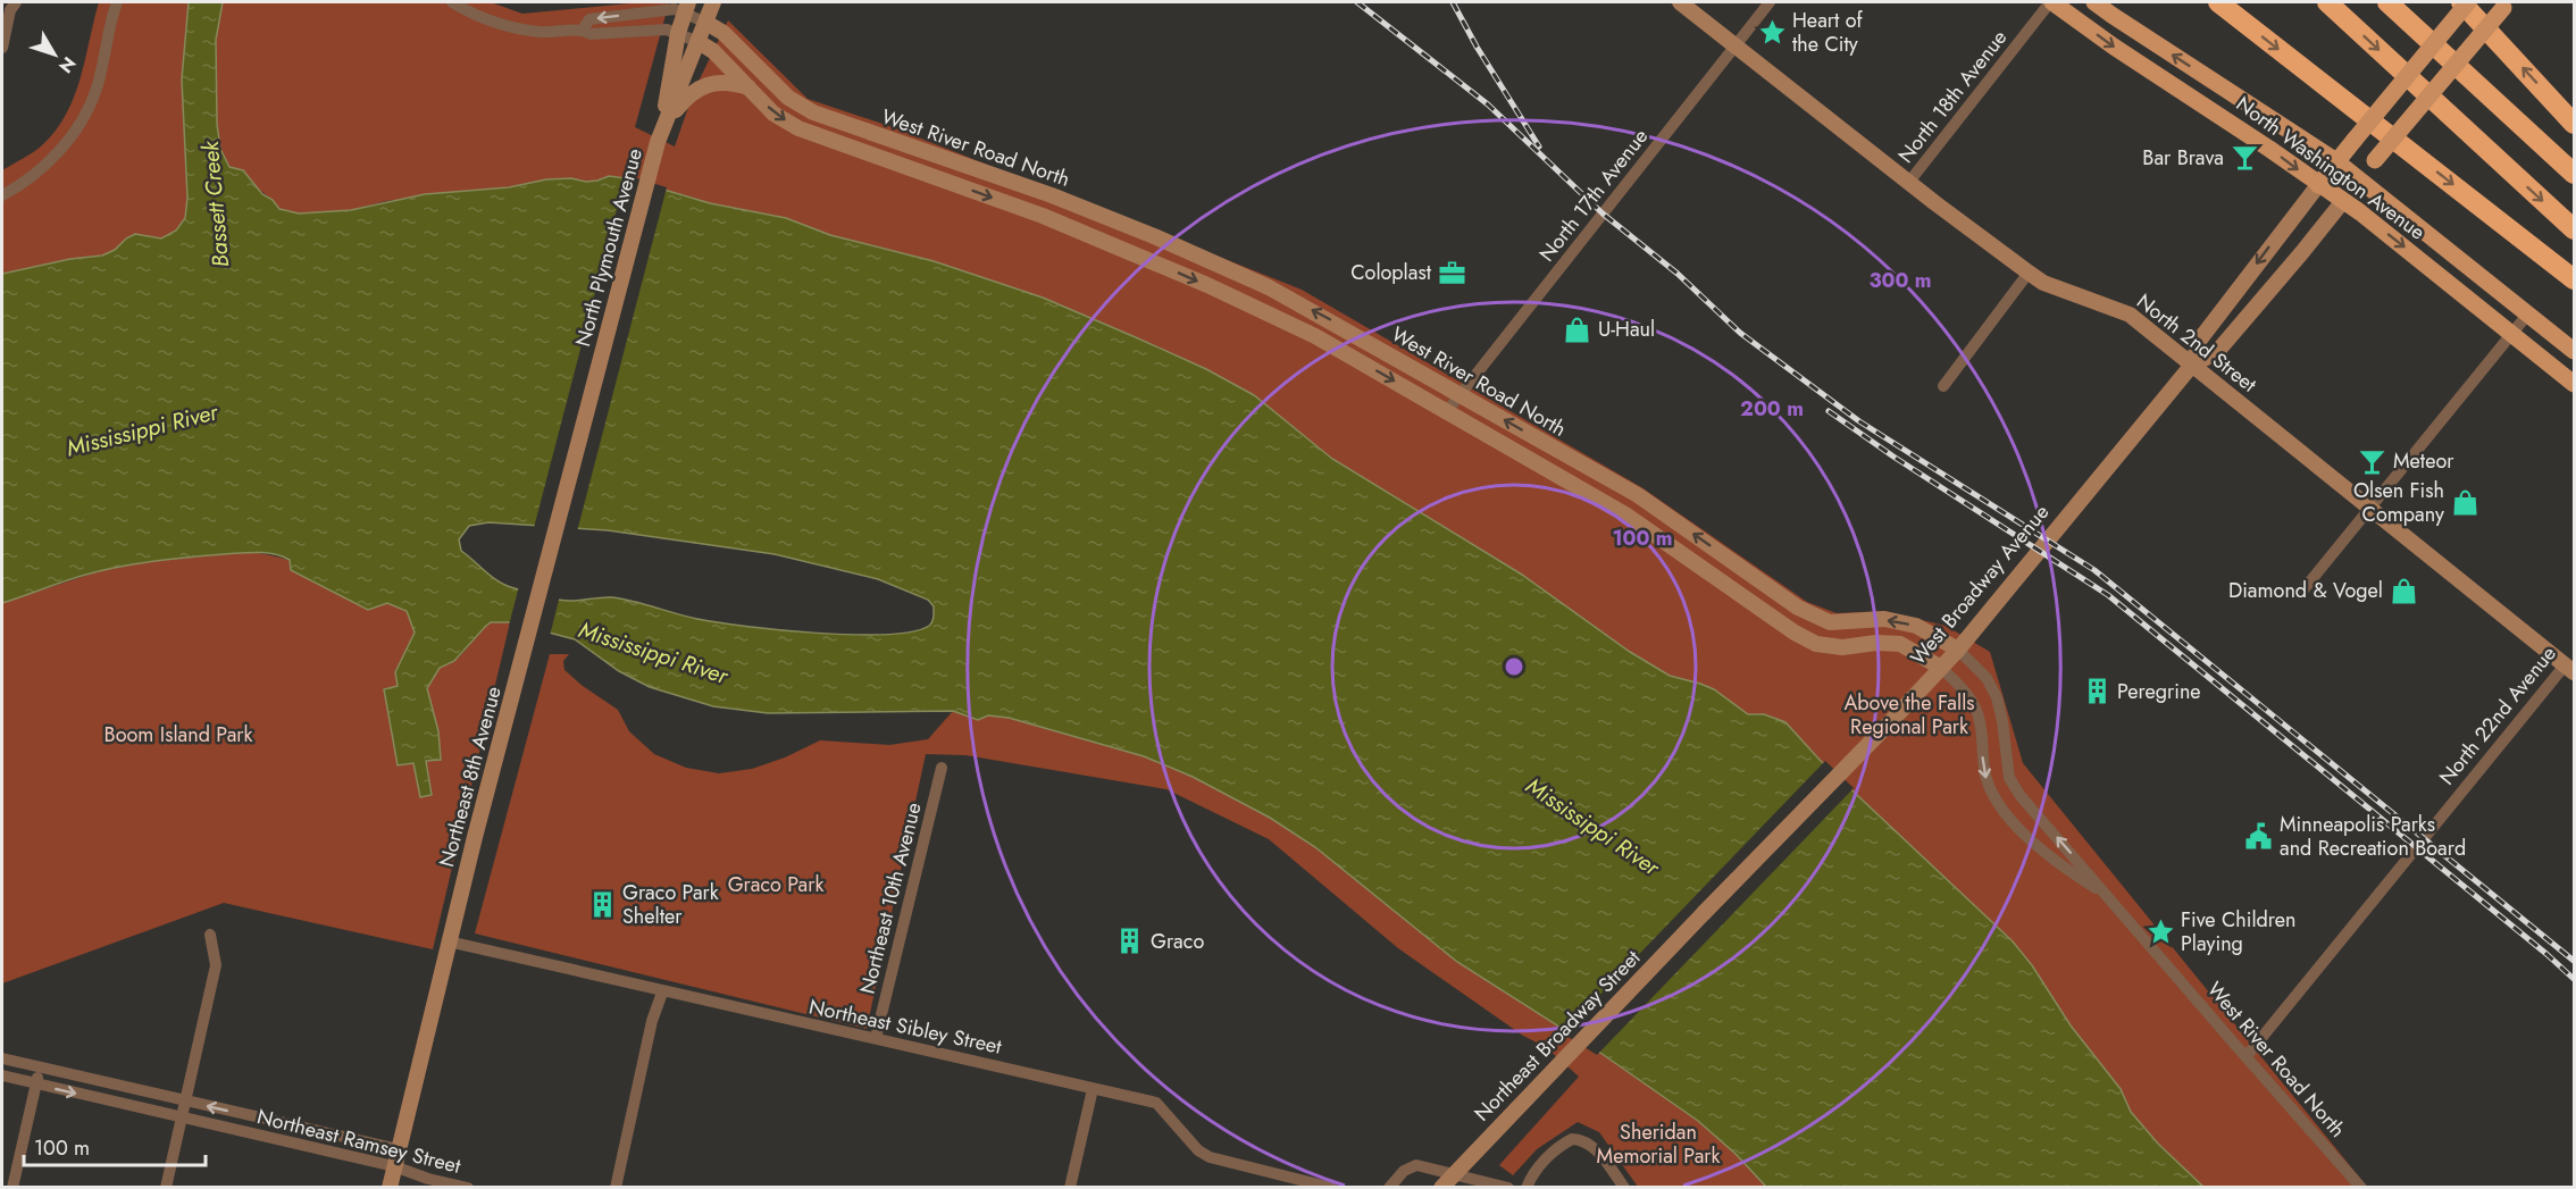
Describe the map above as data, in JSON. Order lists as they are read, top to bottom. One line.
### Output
{"streets":{"main road":["North Washington Avenue","West Broadway Avenue"],"street":["North 18th Avenue","West River Road North","North 17th Avenue","North Plymouth Avenue","North 2nd Street","North 22nd Avenue","Northeast 8th Avenue","Northeast 10th Avenue","Northeast Sibley Street","Northeast Broadway Street","Northeast Ramsey Street"]},"crossings":[["North 18th Avenue","North Washington Avenue"],["North 18th Avenue","North 2nd Street"],["West River Road North","North 17th Avenue"],["West River Road North","North Plymouth Avenue"],["West River Road North","West Broadway Avenue"],["West River Road North","North 22nd Avenue"],["North Washington Avenue","West Broadway Avenue"],["North 17th Avenue","North 2nd Street"],["North Plymouth Avenue","Northeast 8th Avenue"],["North 2nd Street","West Broadway Avenue"],["North 2nd Street","North 22nd Avenue"],["West Broadway Avenue","Northeast Broadway Street"],["Northeast 8th Avenue","Northeast Sibley Street"],["Northeast 8th Avenue","Northeast Ramsey Street"],["Northeast 10th Avenue","Northeast Sibley Street"]],"water":["Bassett Creek","Mississippi River"],"parks":["Above the Falls Regional Park","Boom Island Park","Graco Park","Sheridan Memorial Park"],"places":{"place":["Heart of the City","Five Children Playing"],"bar":["Bar Brava","Meteor"],"office":["Coloplast"],"shop":["U-Haul","Olsen Fish Company","Diamond & Vogel"],"building":["Peregrine","Graco Park Shelter","Graco"],"public building":["Minneapolis Parks and Recreation Board"]},"scale_bar":"100 m","north":"bottom right","rings":["300 m","200 m","100 m"]}
